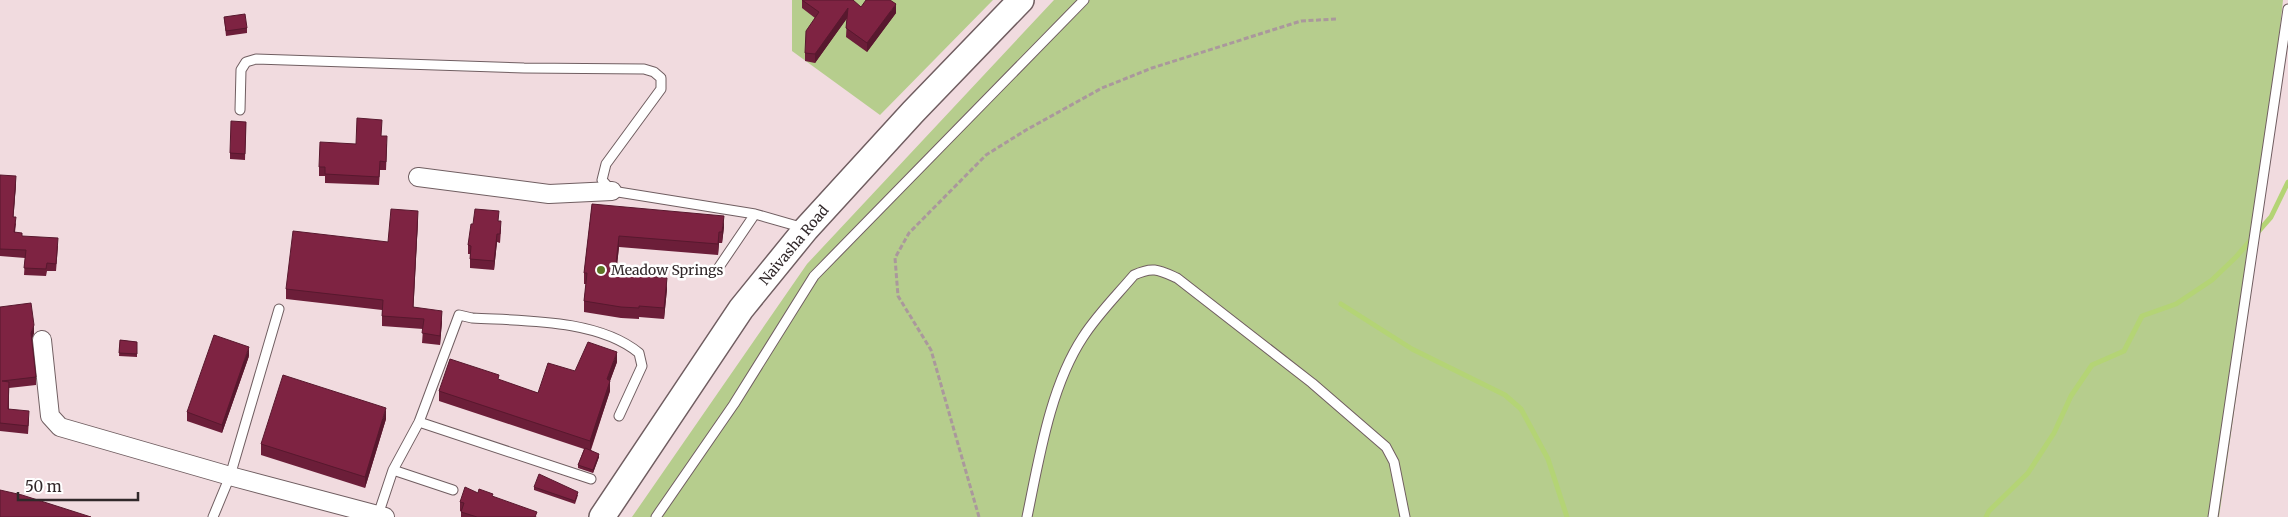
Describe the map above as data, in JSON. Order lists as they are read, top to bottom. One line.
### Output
{"streets":{"main road":["Naivasha Road"]},"places":["Meadow Springs"],"scale_bar":"50 m"}
